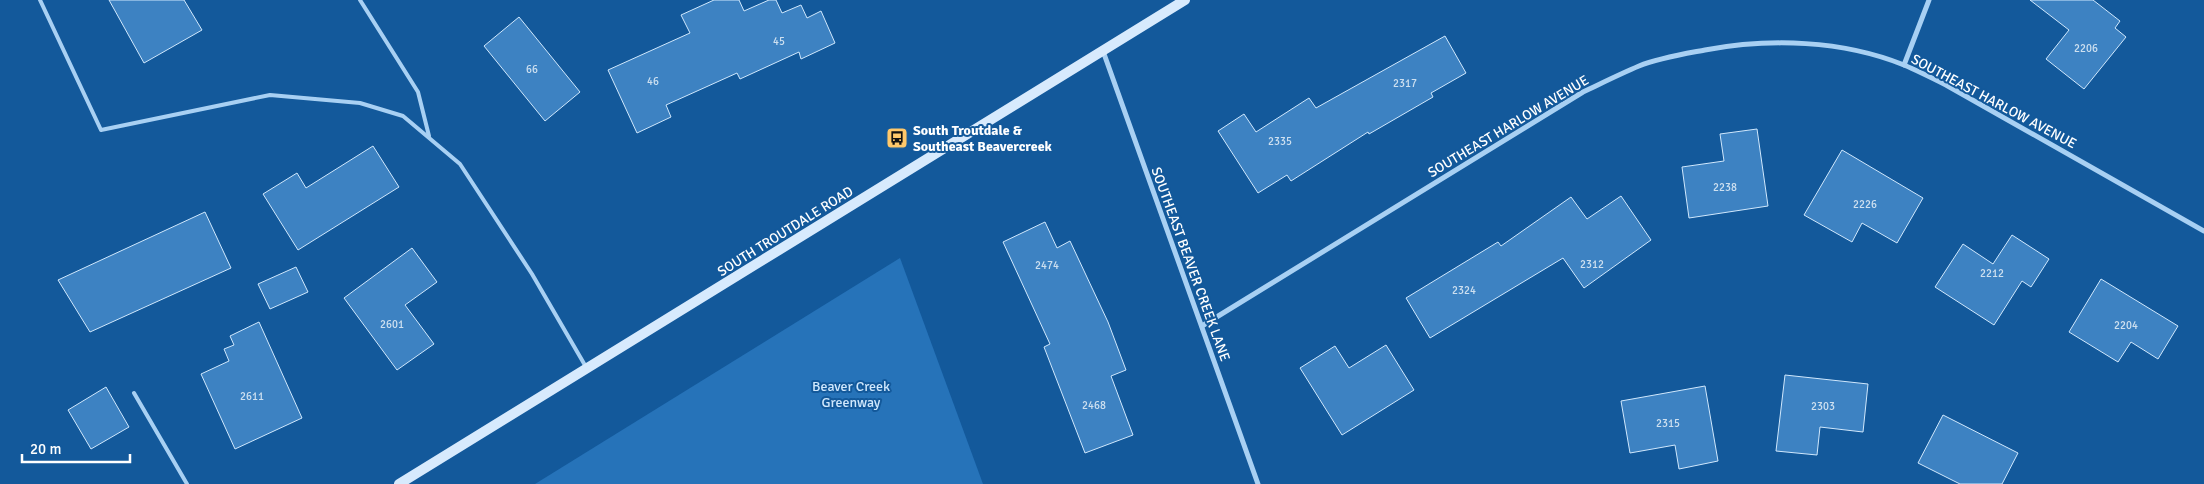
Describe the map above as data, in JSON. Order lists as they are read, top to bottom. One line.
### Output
{"streets":{"main road":["SOUTH TROUTDALE ROAD"],"street":["SOUTHEAST HARLOW AVENUE","SOUTHEAST BEAVER CREEK LANE"]},"crossings":[["SOUTHEAST HARLOW AVENUE","SOUTHEAST BEAVER CREEK LANE"],["SOUTH TROUTDALE ROAD","SOUTHEAST BEAVER CREEK LANE"]],"parks":["Beaver Creek Greenway"],"places":{"bus stop":["South Troutdale & Southeast Beavercreek"]},"house_numbers":["45","2206","66","46","2317","2335","2238","2226","2312","2474","2212","2324","2601","2204","2611","2468","2303","2315"],"scale_bar":"20 m"}
